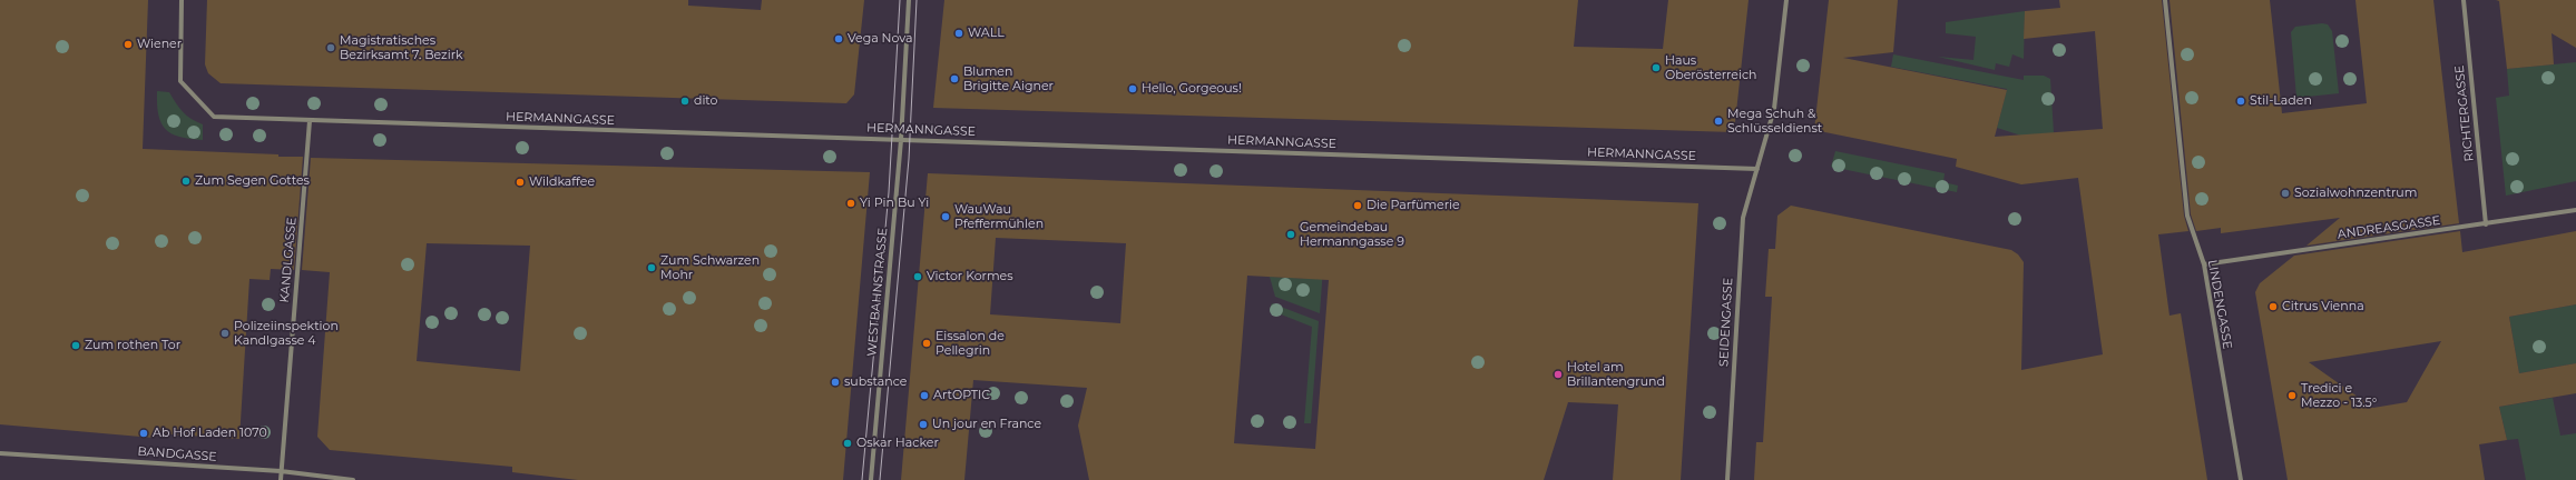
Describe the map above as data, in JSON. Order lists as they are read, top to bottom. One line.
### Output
{"streets":{"street":["RICHTERGASSE","HERMANNGASSE","ANDREASGASSE","KANDLGASSE","WESTBAHNSTRASSE","LINDENGASSE","SEIDENGASSE","BANDGASSE"]},"crossings":[["RICHTERGASSE","ANDREASGASSE"],["HERMANNGASSE","KANDLGASSE"],["HERMANNGASSE","WESTBAHNSTRASSE"],["HERMANNGASSE","SEIDENGASSE"],["ANDREASGASSE","LINDENGASSE"],["KANDLGASSE","BANDGASSE"]],"places":["WALL","Vega Nova","Wiener","Magistratisches Bezirksamt 7. Bezirk","Haus Oberösterreich","Blumen Brigitte Aigner","Hello, Gorgeous!","dito","Stil-Laden","Mega Schuh & Schlüsseldienst","Zum Segen Gottes","Wildkaffee","Sozialwohnzentrum","Yi Pin Bu Yi","Die Parfümerie","WauWau Pfeffermühlen","Gemeindebau Hermanngasse 9","Zum Schwarzen Mohr","Victor Kormes","Citrus Vienna","Polizeiinspektion Kandlgasse 4","Eissalon de Pellegrin","Zum rothen Tor","Hotel am Brillantengrund","substance","ArtOPTIC","Tredici e Mezzo - 13.5°","Un jour en France","Ab Hof Laden 1070","Oskar Hacker"]}
